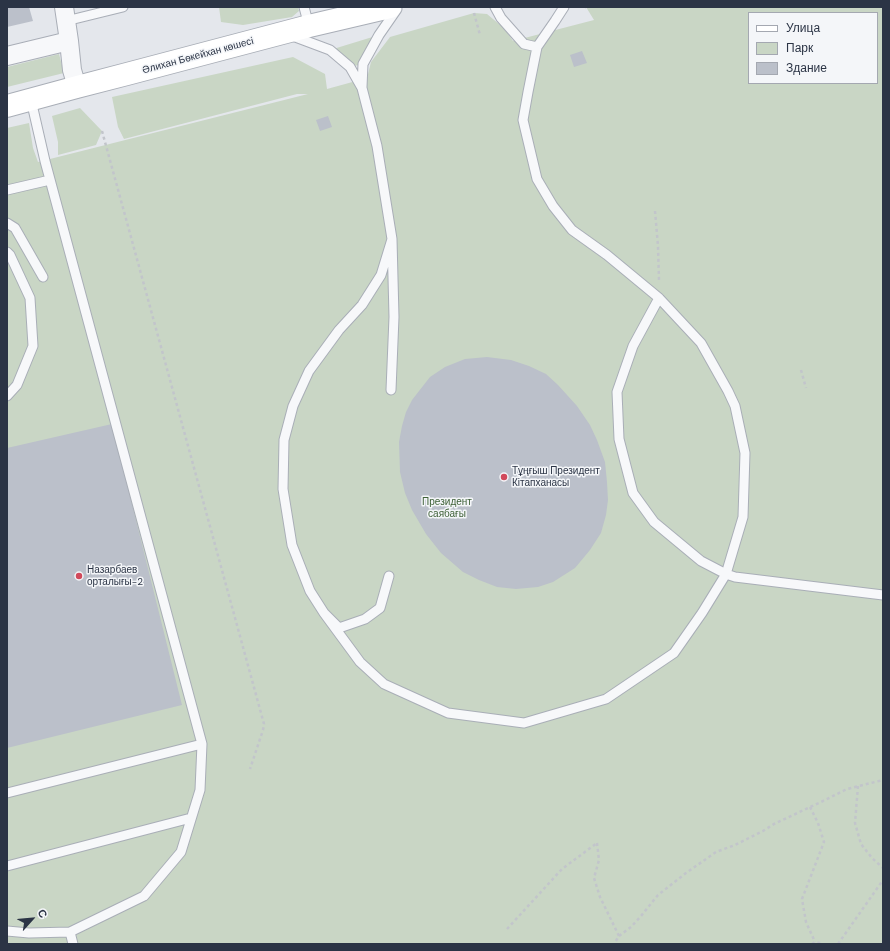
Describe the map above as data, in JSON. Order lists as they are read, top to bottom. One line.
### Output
{"streets":{"street":["Әлихан Бөкейхан көшесі"]},"parks":["Президент саябағы"],"places":["Тұңғыш Президент Кітапханасы","Назарбаев орталығы-2"],"legend":["Улица","Парк","Здание"],"north":"top right"}
